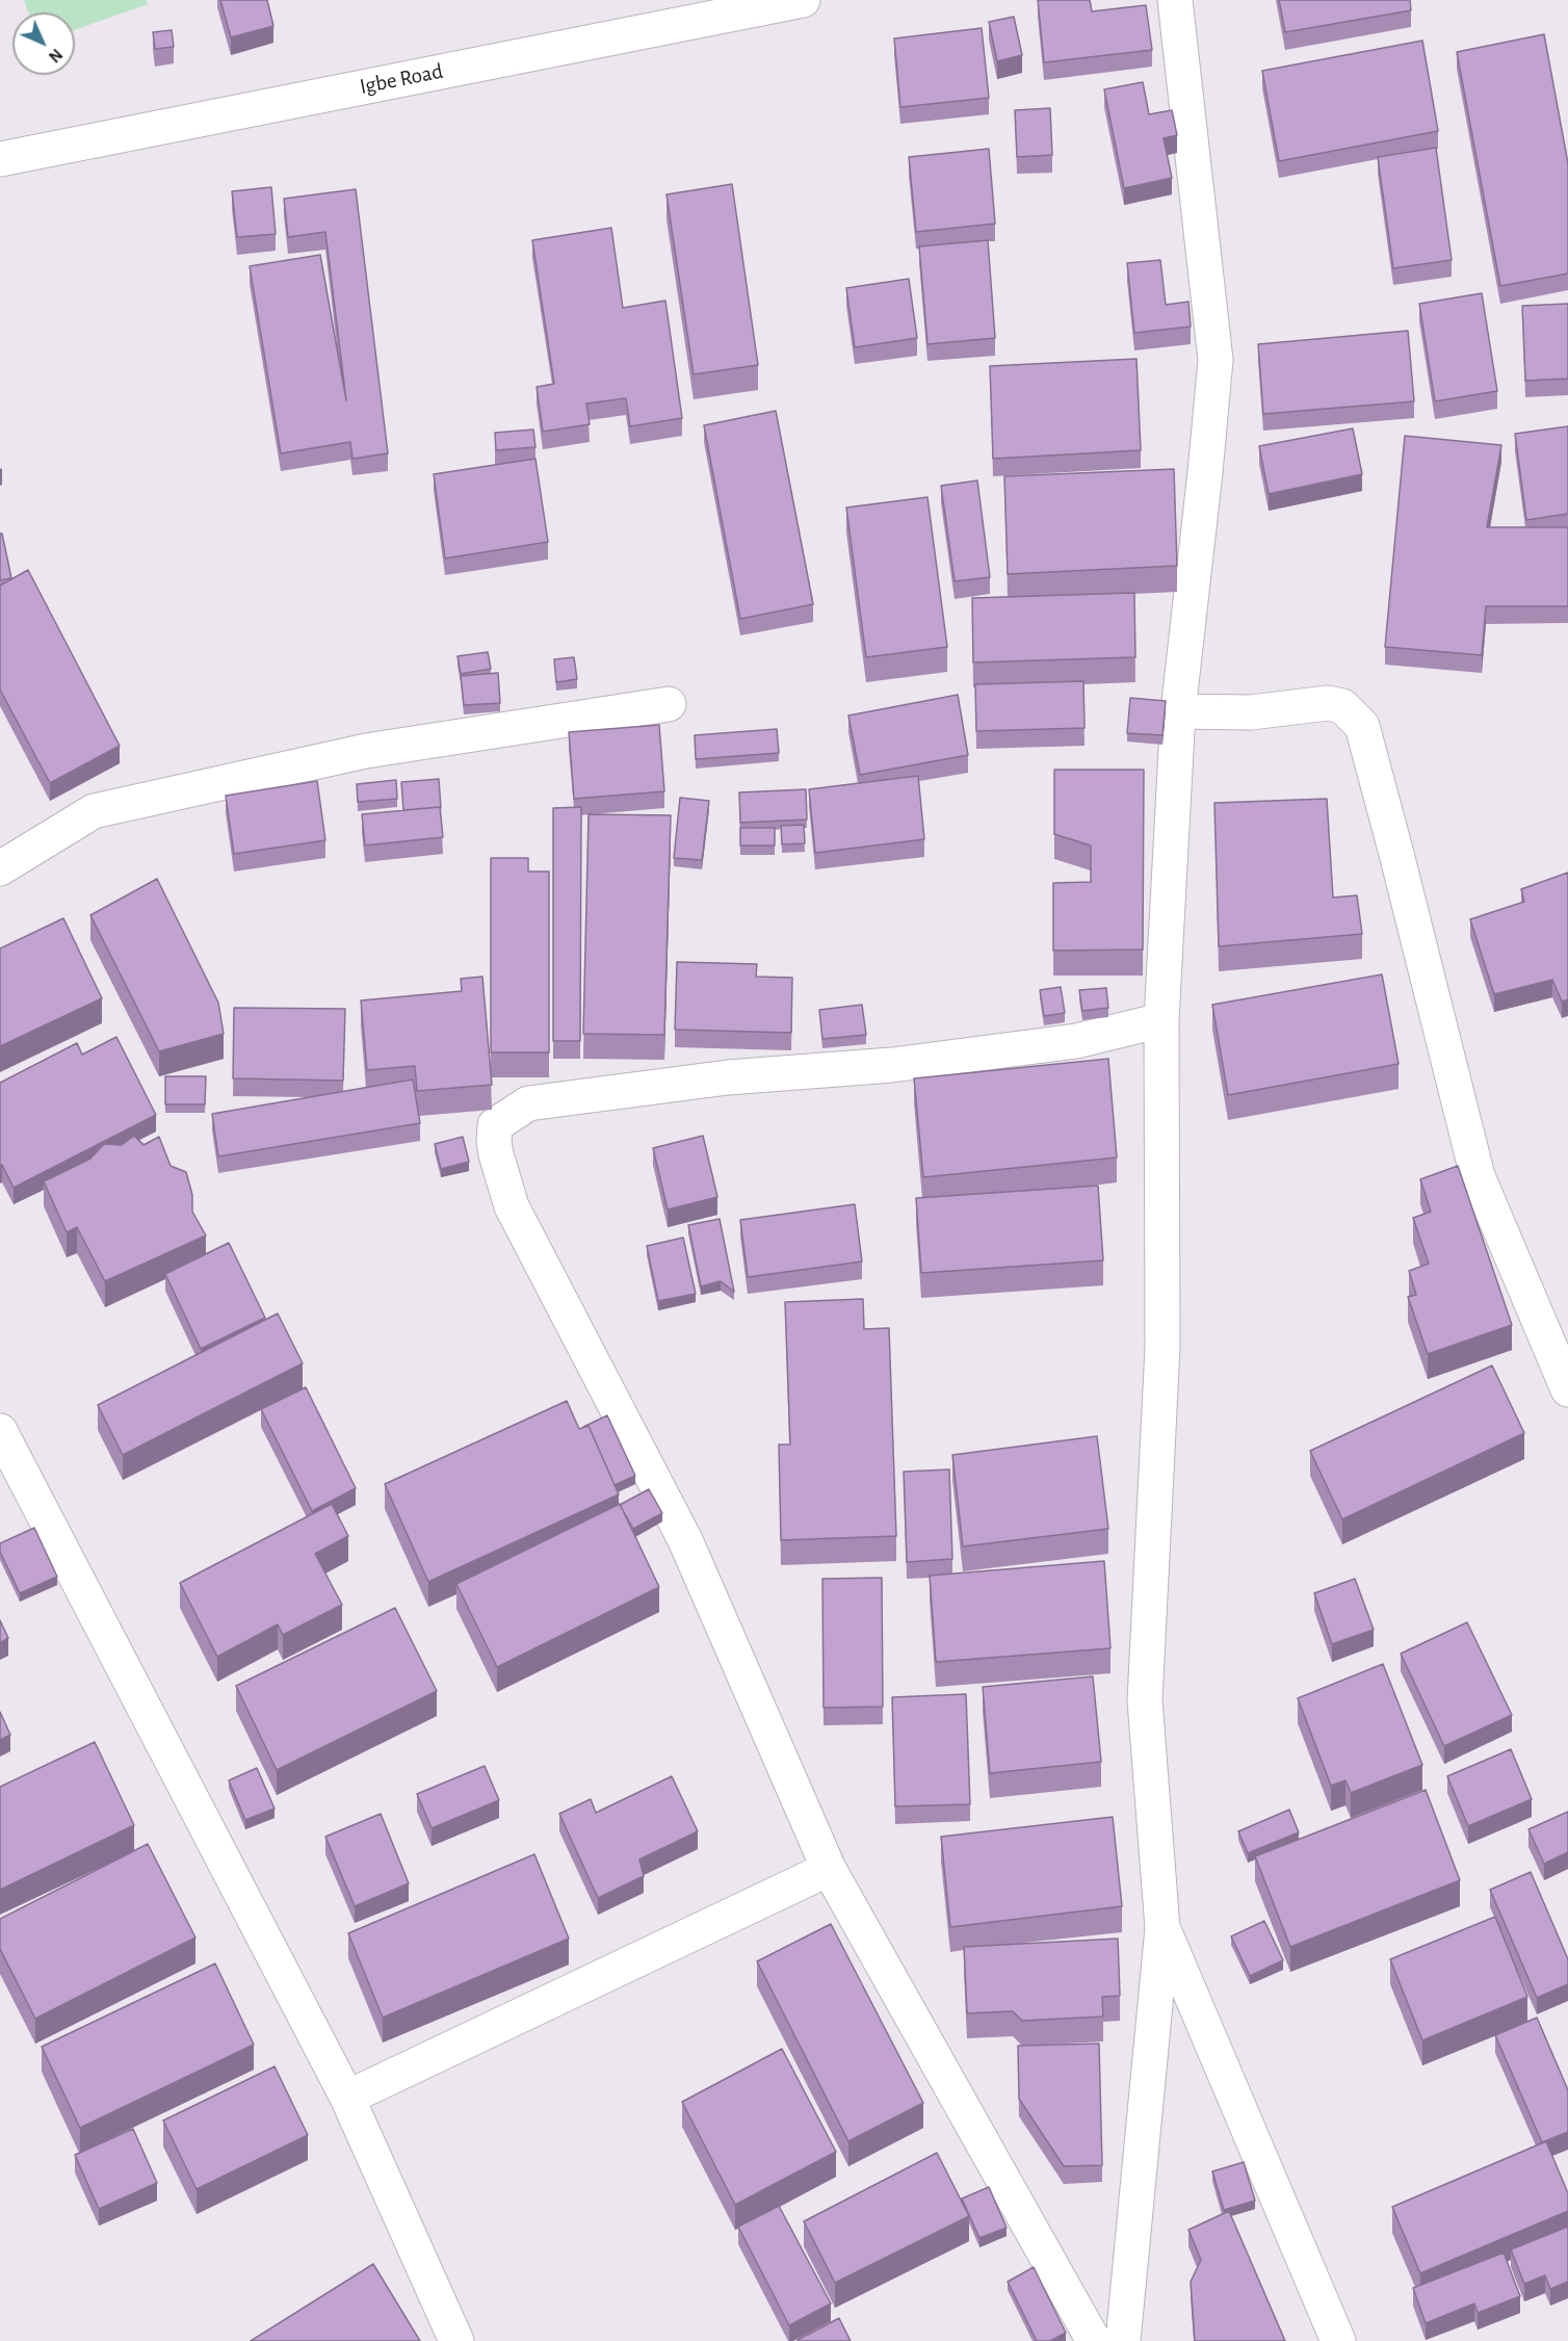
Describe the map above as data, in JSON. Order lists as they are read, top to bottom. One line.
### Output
{"streets":{"street":["Igbe Road"]},"north":"bottom right"}
